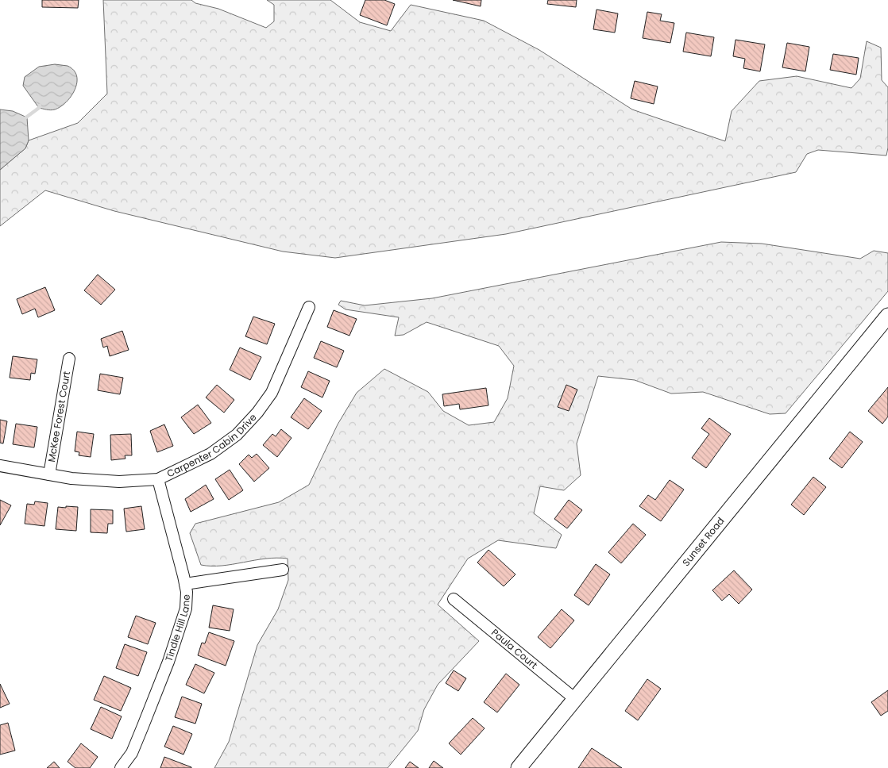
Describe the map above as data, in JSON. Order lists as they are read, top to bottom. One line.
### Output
{"streets":{"main road":["Sunset Road"],"street":["McKee Forest Court","Carpenter Cabin Drive","Tindle Hill Lane","Paula Court"]},"crossings":[["McKee Forest Court","Carpenter Cabin Drive"],["Carpenter Cabin Drive","Tindle Hill Lane"],["Sunset Road","Paula Court"]]}
